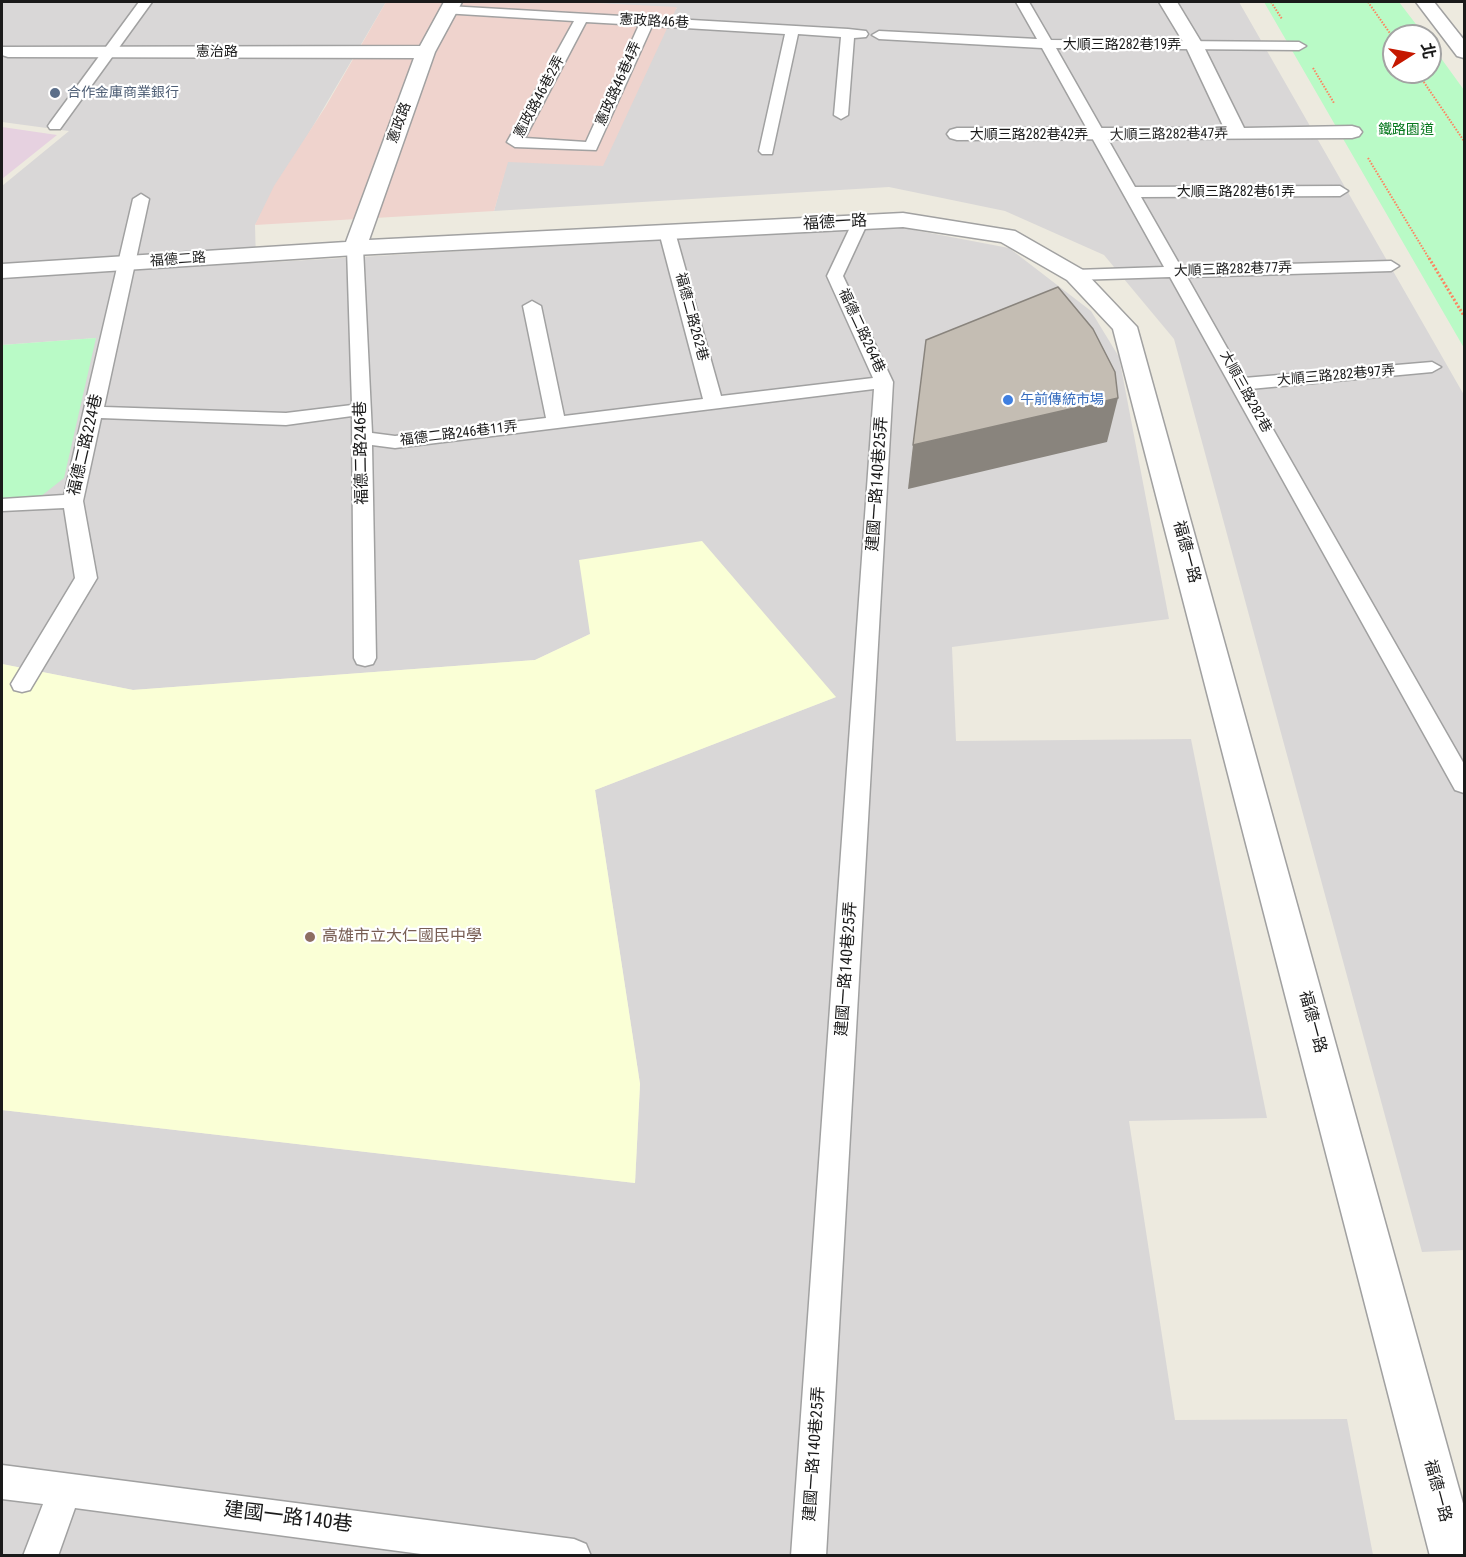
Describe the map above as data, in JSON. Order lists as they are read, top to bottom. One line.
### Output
{"streets":{"street":["大順三路282巷19弄","憲治路","憲政路","大順三路282巷42弄","大順三路282巷47弄","福德一路","福德二路"],"lane":["憲政路46巷","憲政路46巷4弄","憲政路46巷2弄","大順三路282巷61弄","大順三路282巷77弄","福德二路262巷","福德二路264巷","大順三路282巷97弄","大順三路282巷","福德二路246巷11弄","福德二路224巷","福德二路246巷","建國一路140巷25弄","建國一路140巷"]},"crossings":[["憲政路46巷","憲政路46巷4弄"],["憲政路46巷","憲政路46巷2弄"],["憲政路46巷","憲政路"],["大順三路282巷19弄","大順三路282巷47弄"],["大順三路282巷19弄","大順三路282巷"],["憲治路","憲政路"],["憲政路46巷4弄","憲政路46巷2弄"],["憲政路","福德一路"],["憲政路","福德二路"],["憲政路","福德二路246巷"],["大順三路282巷42弄","大順三路282巷47弄"],["大順三路282巷42弄","大順三路282巷"],["大順三路282巷47弄","大順三路282巷"],["大順三路282巷61弄","大順三路282巷"],["福德一路","福德二路"],["福德一路","大順三路282巷77弄"],["福德一路","福德二路262巷"],["福德一路","福德二路264巷"],["福德一路","福德二路246巷"],["福德二路","福德二路224巷"],["福德二路","福德二路246巷"],["大順三路282巷77弄","大順三路282巷"],["福德二路262巷","福德二路264巷"],["福德二路262巷","福德二路246巷11弄"],["福德二路264巷","福德二路246巷11弄"],["福德二路264巷","建國一路140巷25弄"],["大順三路282巷97弄","大順三路282巷"],["福德二路246巷11弄","福德二路246巷"]],"parks":["鐵路園道"],"places":["合作金庫商業銀行","午前傳統市場","高雄市立大仁國民中學"],"north":"right"}
